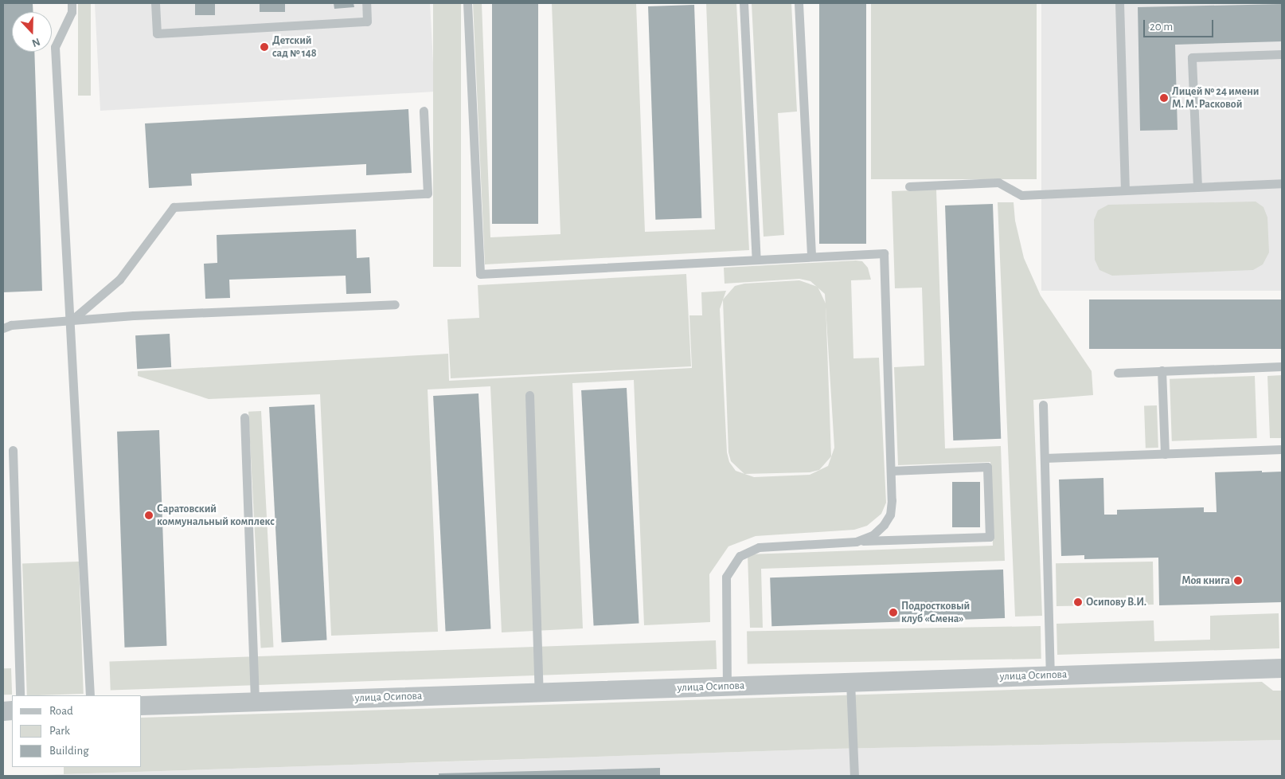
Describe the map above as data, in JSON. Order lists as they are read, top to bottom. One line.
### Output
{"streets":{"street":["улица Осипова"]},"places":["Детский сад № 148","Лицей № 24 имени М. М. Расковой","Саратовский коммунальный комплекс","Моя книга","Осипову В.И.","Подростковый клуб «Смена»"],"legend":["Road","Park","Building"],"scale_bar":"20 m","north":"bottom"}
